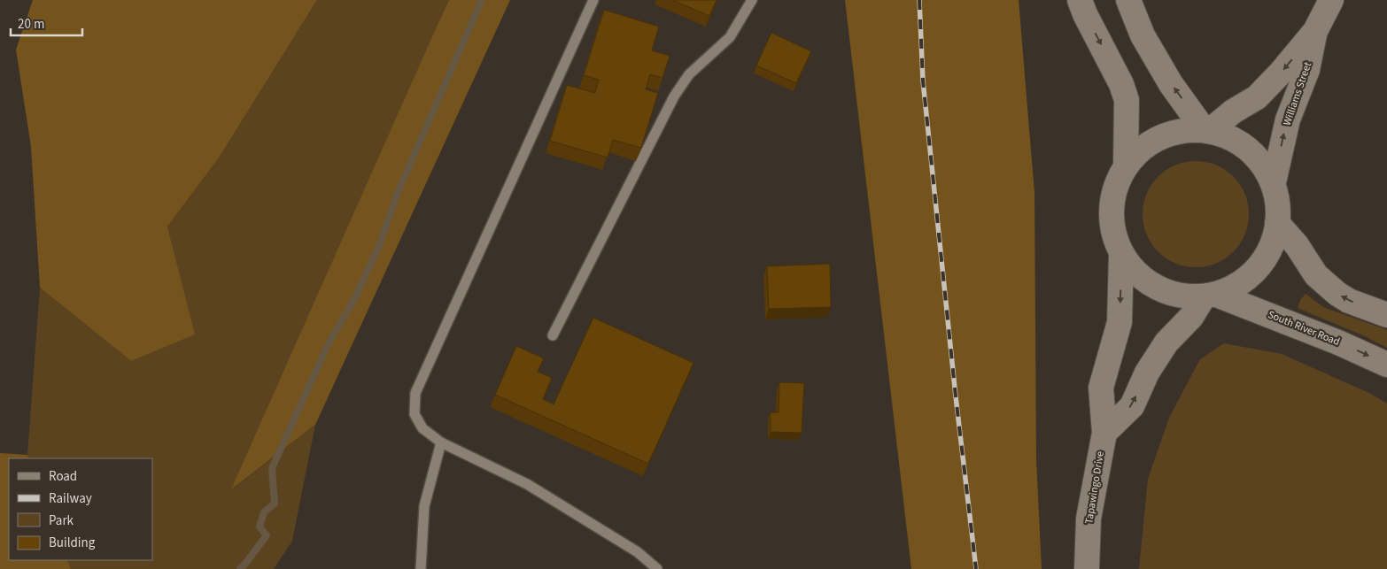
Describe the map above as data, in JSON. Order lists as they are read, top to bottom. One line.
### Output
{"streets":{"main road":["Williams Street","South River Road","Tapawingo Drive"]},"crossings":[["South River Road","Tapawingo Drive"]],"one_way":["Tapawingo Drive"],"legend":["Road","Railway","Park","Building"],"scale_bar":"20 m"}
